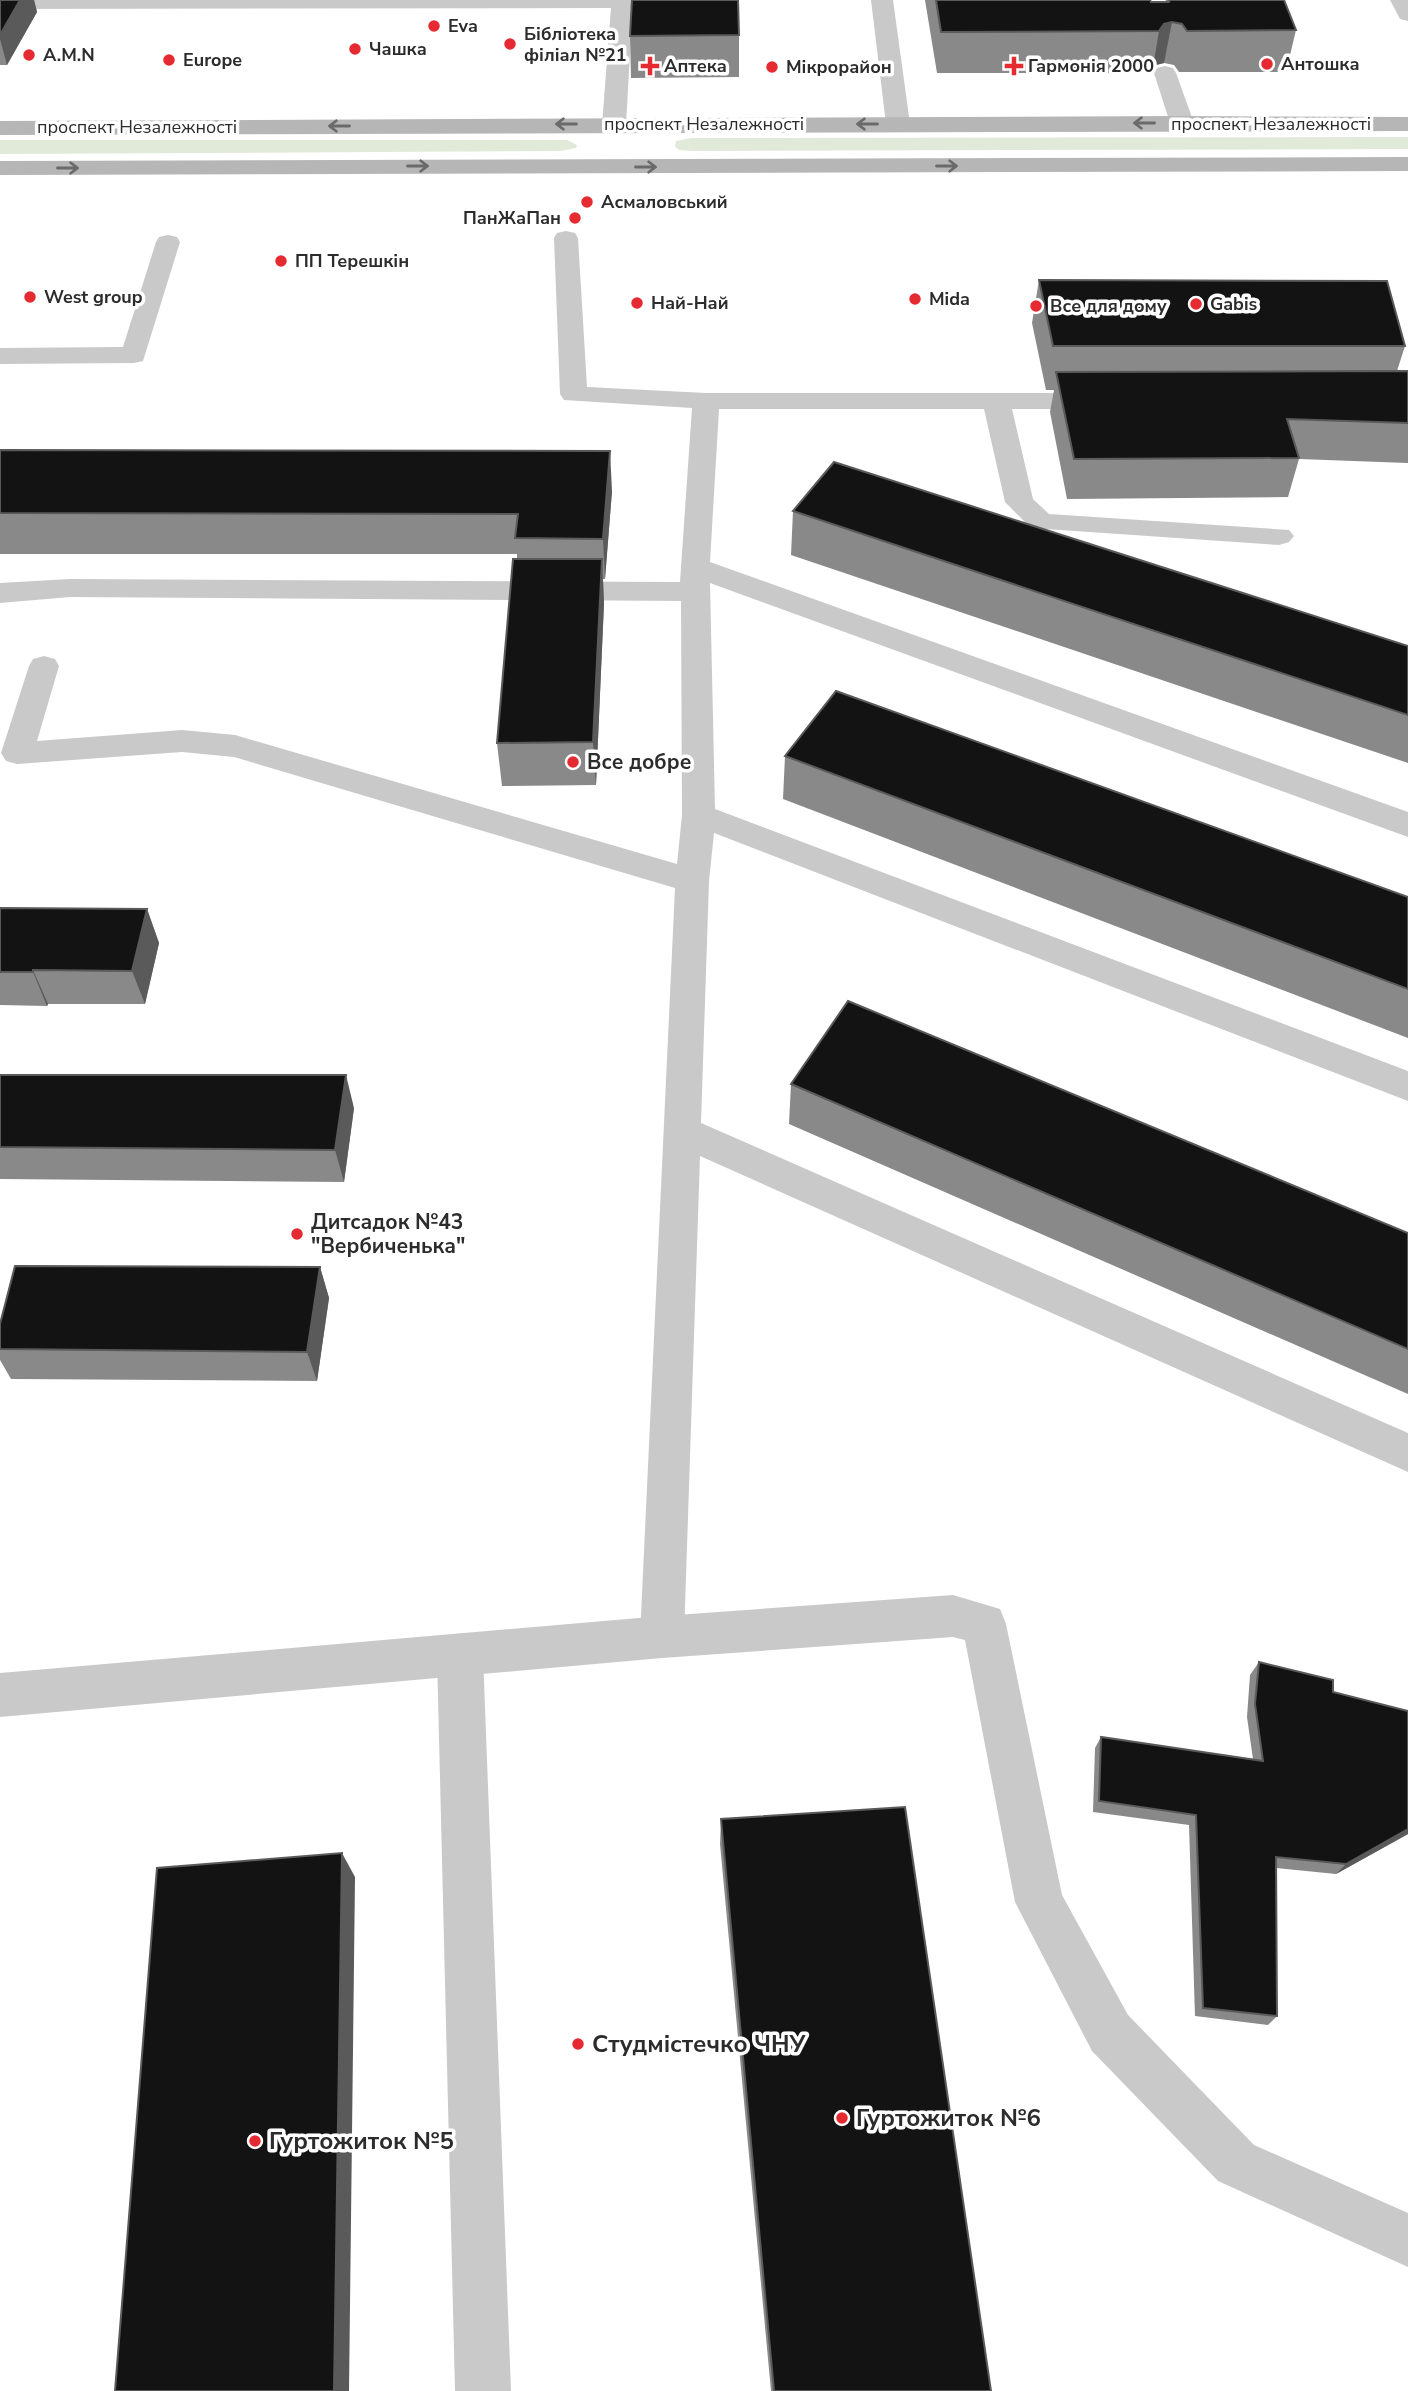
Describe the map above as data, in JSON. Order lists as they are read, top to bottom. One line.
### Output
{"streets":{"main road":["проспект Незалежності"]},"places":{"other":["Eva","Бібліотека філіал №21","Чашка","A.M.N","Europe","Антошка","Мікрорайон","Асмаловський","ПанЖаПан","ПП Терешкін","West group","Mida","Най-Най","Gabis","Все для дому","Все добре","Дитсадок №43 \"Вербиченька\"","Студмістечко ЧНУ","Гуртожиток №6","Гуртожиток №5"],"health":["Аптека","Гармонія 2000"]}}
